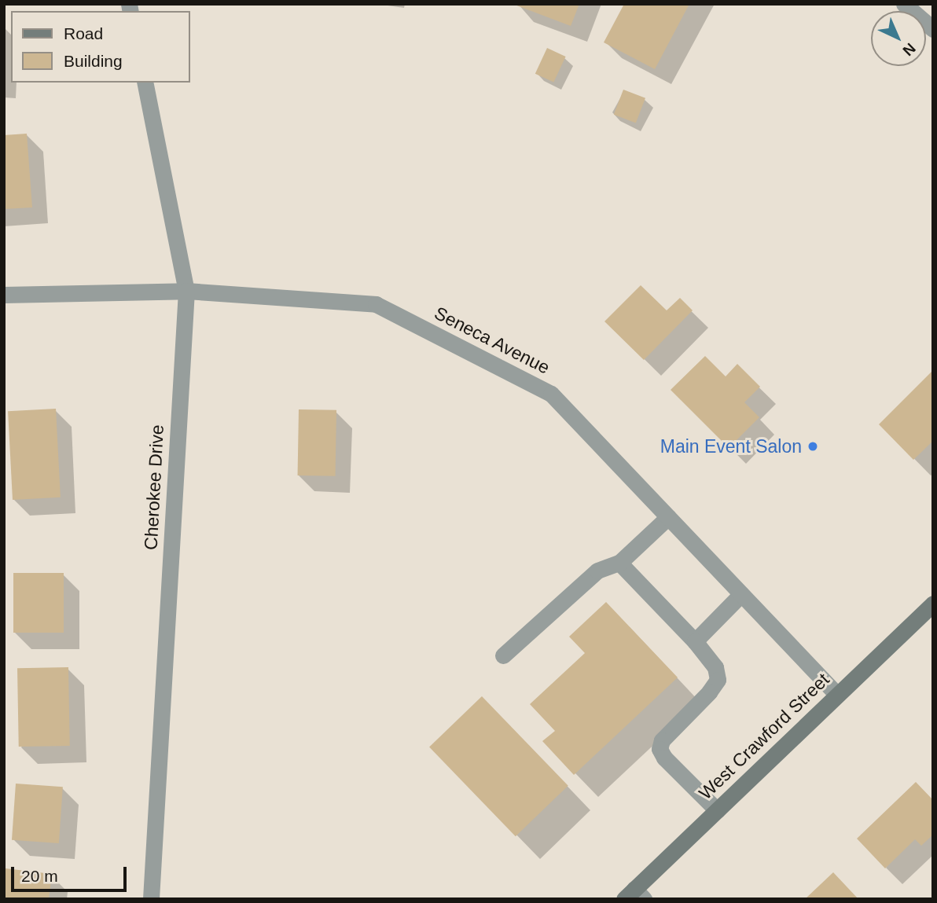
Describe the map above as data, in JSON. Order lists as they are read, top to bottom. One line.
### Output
{"streets":{"main road":["West Crawford Street"],"street":["Seneca Avenue","Cherokee Drive"]},"crossings":[["Seneca Avenue","Cherokee Drive"],["Seneca Avenue","West Crawford Street"]],"places":["Main Event Salon"],"legend":["Road","Building"],"scale_bar":"20 m","north":"bottom right"}
